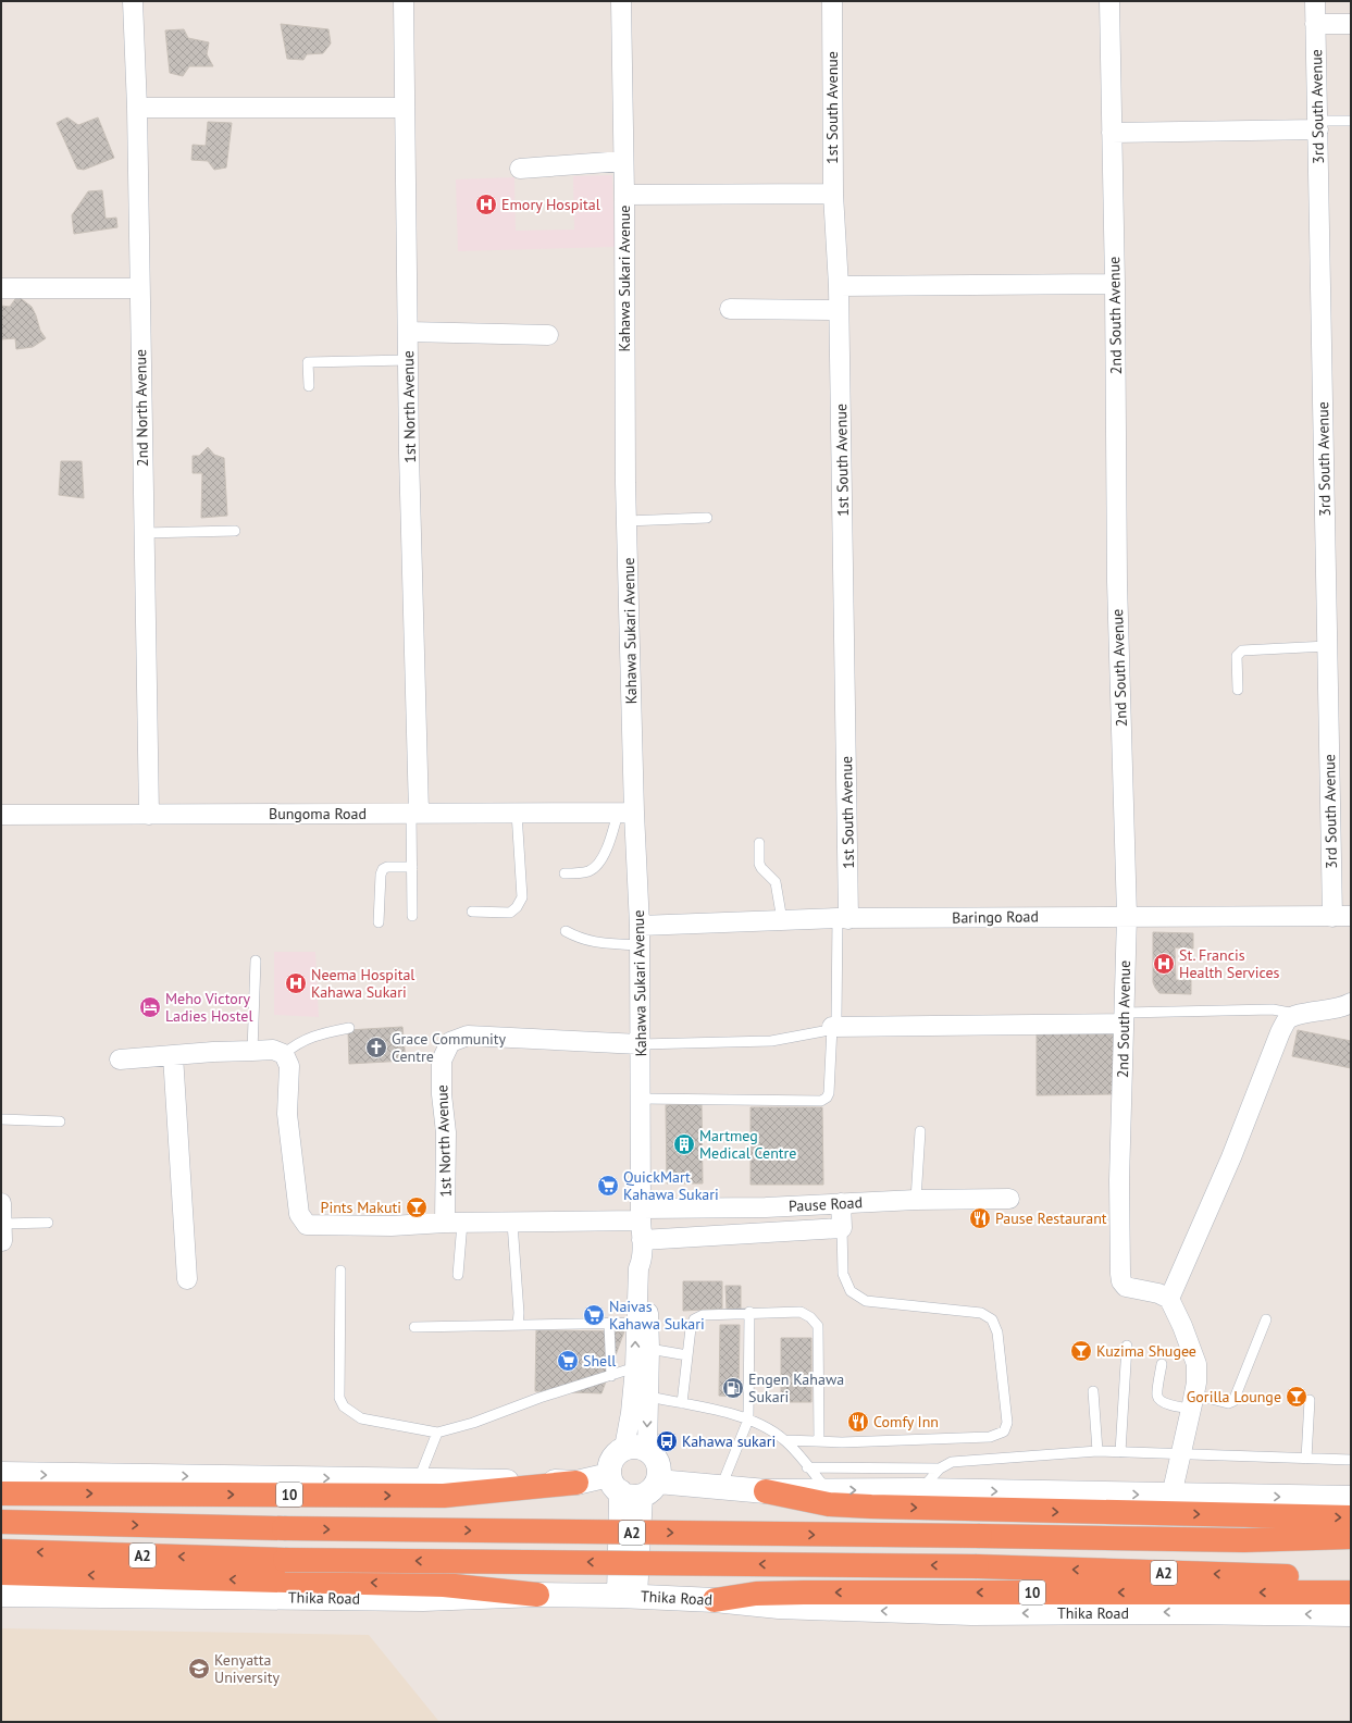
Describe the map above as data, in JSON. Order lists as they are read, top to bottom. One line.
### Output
{"streets":{"highway":["10","A2"],"main road":["Thika Road"],"street":["3rd South Avenue","1st South Avenue","Kahawa Sukari Avenue","2nd South Avenue","1st North Avenue","2nd North Avenue","Bungoma Road","Baringo Road","Pause Road"]},"crossings":[["3rd South Avenue","Baringo Road"],["1st South Avenue","Baringo Road"],["Kahawa Sukari Avenue","1st North Avenue"],["Kahawa Sukari Avenue","Bungoma Road"],["Kahawa Sukari Avenue","Baringo Road"],["Kahawa Sukari Avenue","Pause Road"],["2nd South Avenue","Baringo Road"],["1st North Avenue","Bungoma Road"],["1st North Avenue","Pause Road"],["2nd North Avenue","Bungoma Road"],["10","Thika Road"]],"places":{"hospital":["Emory Hospital","St. Francis Health Services","Neema Hospital Kahawa Sukari"],"hotel":["Meho Victory Ladies Hostel"],"church":["Grace Community Centre"],"building":["Martmeg Medical Centre"],"supermarket":["QuickMart Kahawa Sukari","Naivas Kahawa Sukari","Shell"],"bar":["Pints Makuti","Kuzima Shugee","Gorilla Lounge"],"restaurant":["Pause Restaurant","Comfy Inn"],"fuel station":["Engen Kahawa Sukari"],"bus stop":["Kahawa sukari"],"school or university":["Kenyatta University"]}}
